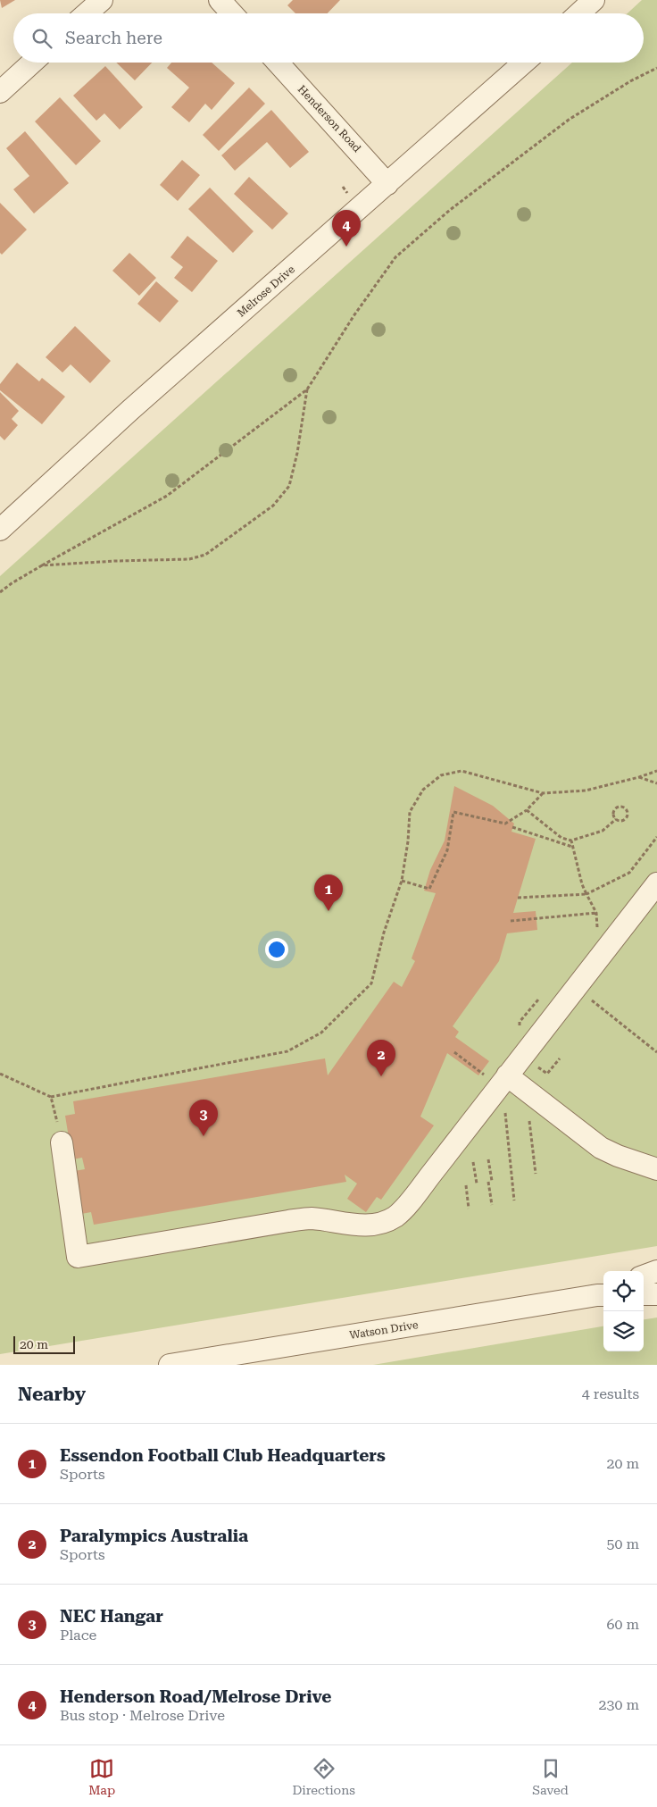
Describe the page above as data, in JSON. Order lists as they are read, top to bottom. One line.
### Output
{"streets":{"street":["Henderson Road","Melrose Drive","Watson Drive"]},"crossings":[["Henderson Road","Melrose Drive"]],"scale_bar":"20 m","page":{"search":"Search here","pins":["4","1","2","3"],"scale":"20 m","heading":["Nearby","4 results"],"list":[{"mark":"1","name":"Essendon Football Club Headquarters","note":"Sports","value":"20 m"},{"mark":"2","name":"Paralympics Australia","note":"Sports","value":"50 m"},{"mark":"3","name":"NEC Hangar","note":"Place","value":"60 m"},{"mark":"4","name":"Henderson Road/Melrose Drive","note":"Bus stop · Melrose Drive","value":"230 m"}],"nav":["Map","Directions","Saved"]}}
